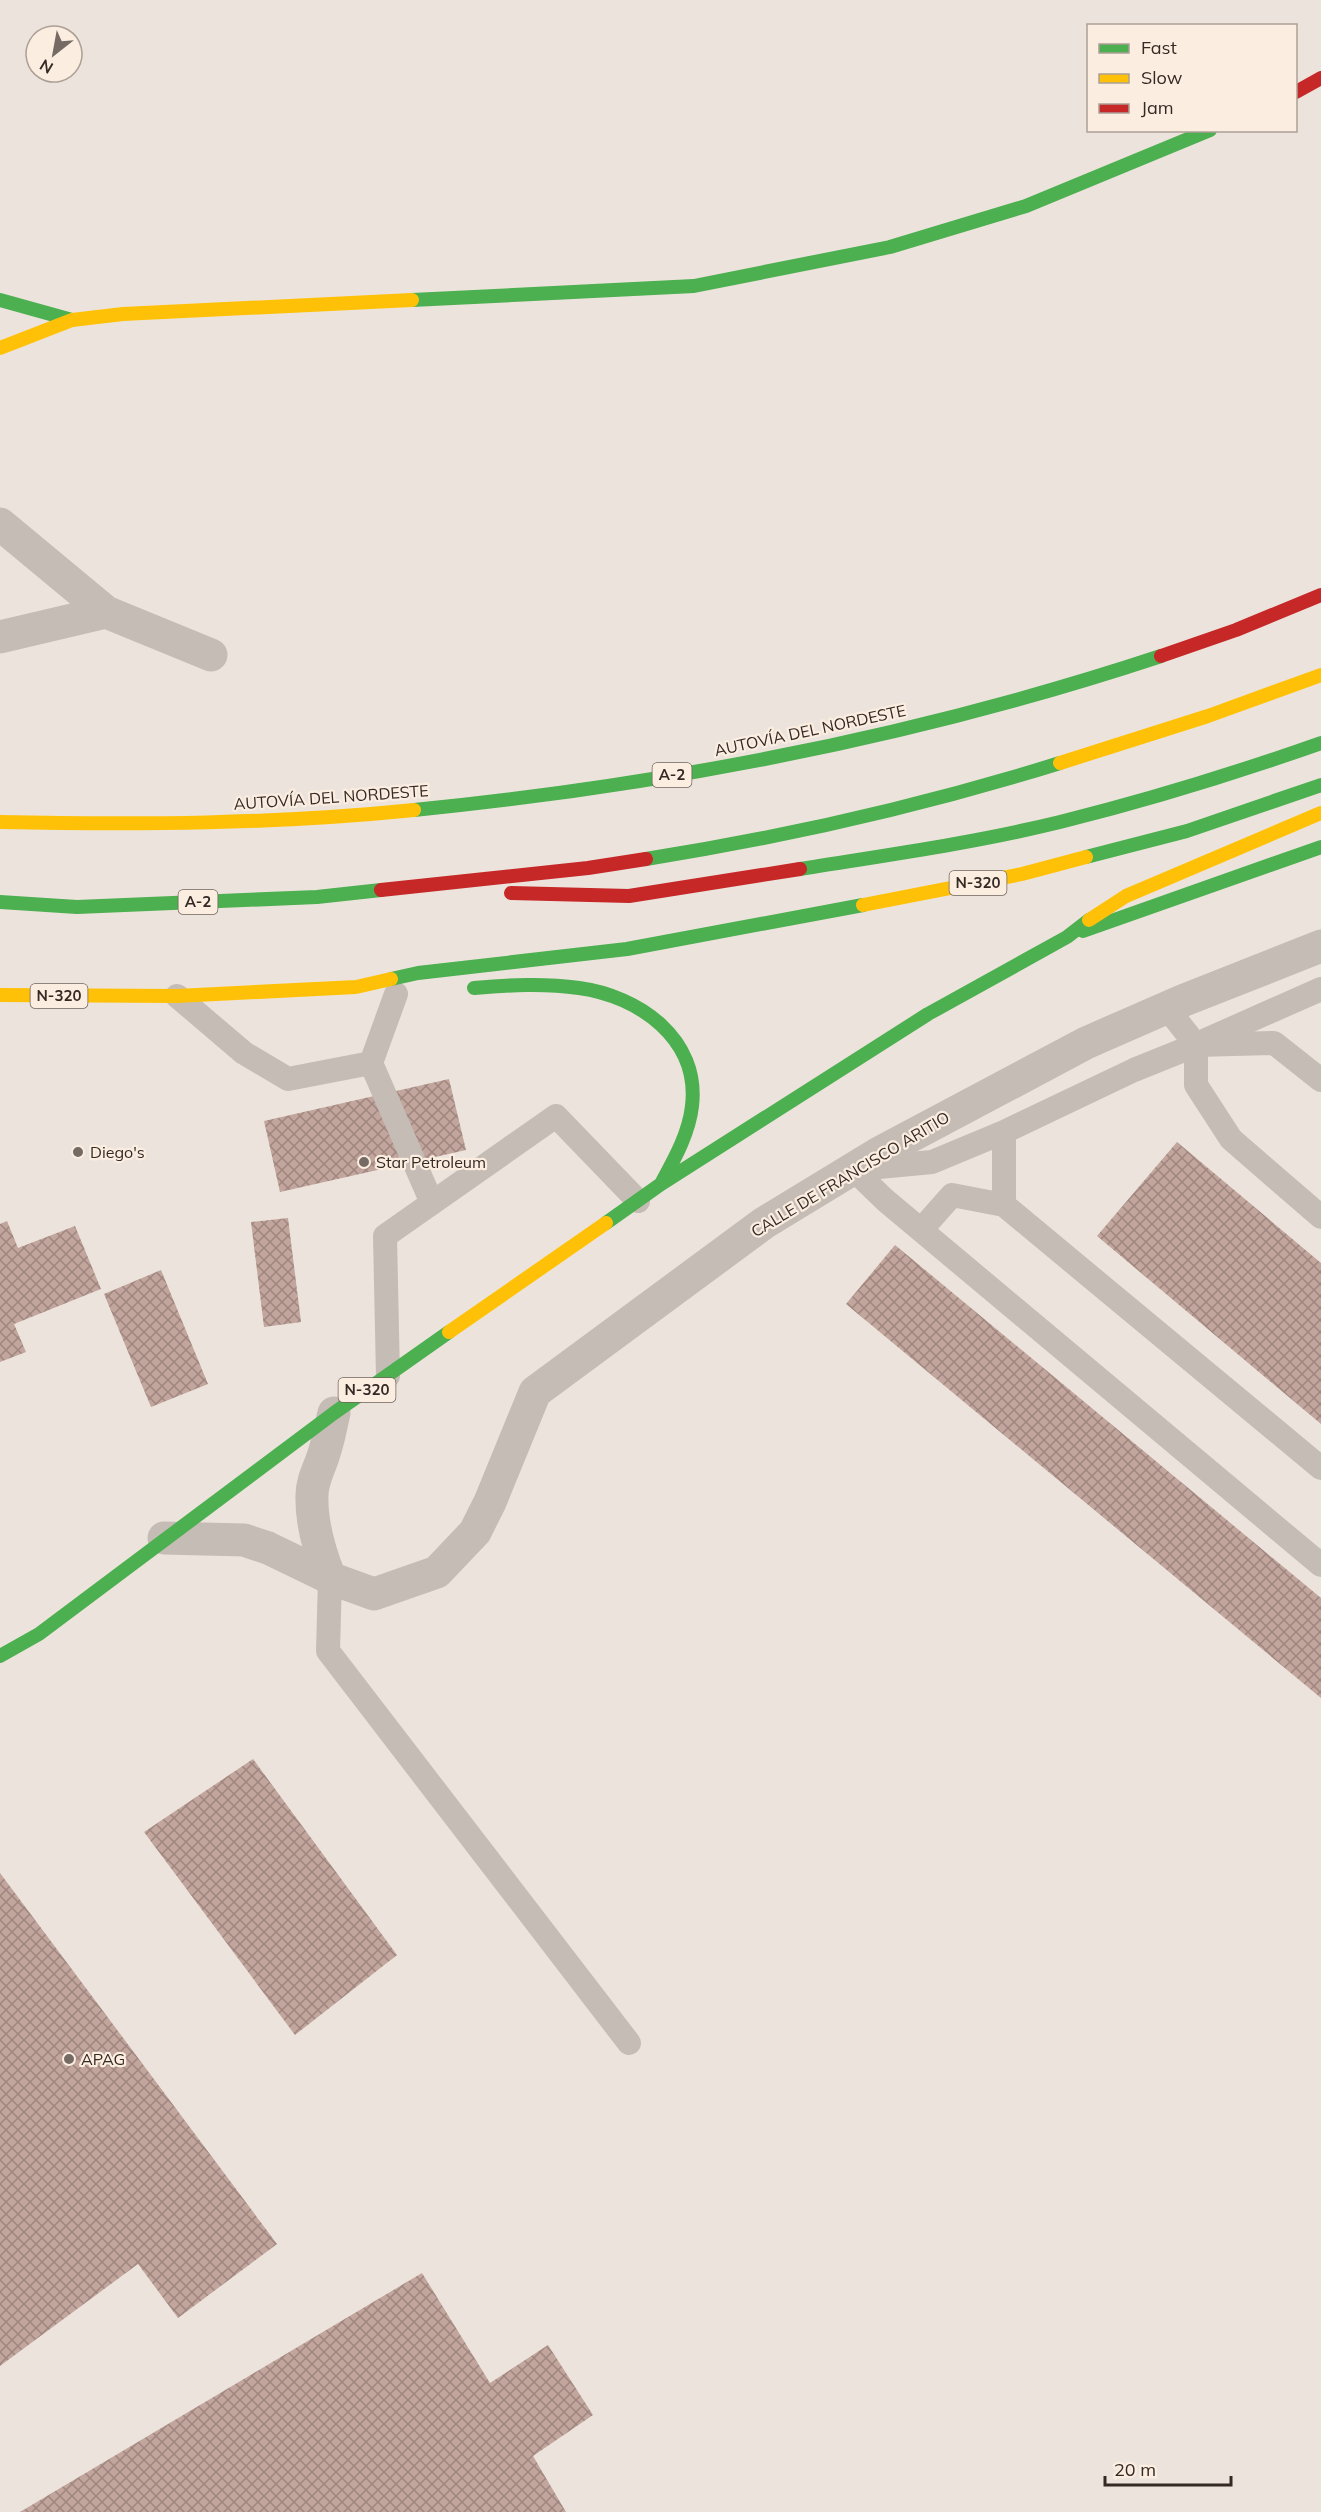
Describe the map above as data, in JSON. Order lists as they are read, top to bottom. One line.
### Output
{"streets":{"main road":["AUTOVÍA DEL NORDESTE","A-2","N-320"],"street":["CALLE DE FRANCISCO ARITIO"]},"crossings":[["N-320","CALLE DE FRANCISCO ARITIO"]],"places":["Diego's","Star Petroleum","APAG"],"legend":["Fast","Slow","Jam"],"scale_bar":"20 m","north":"bottom left"}
